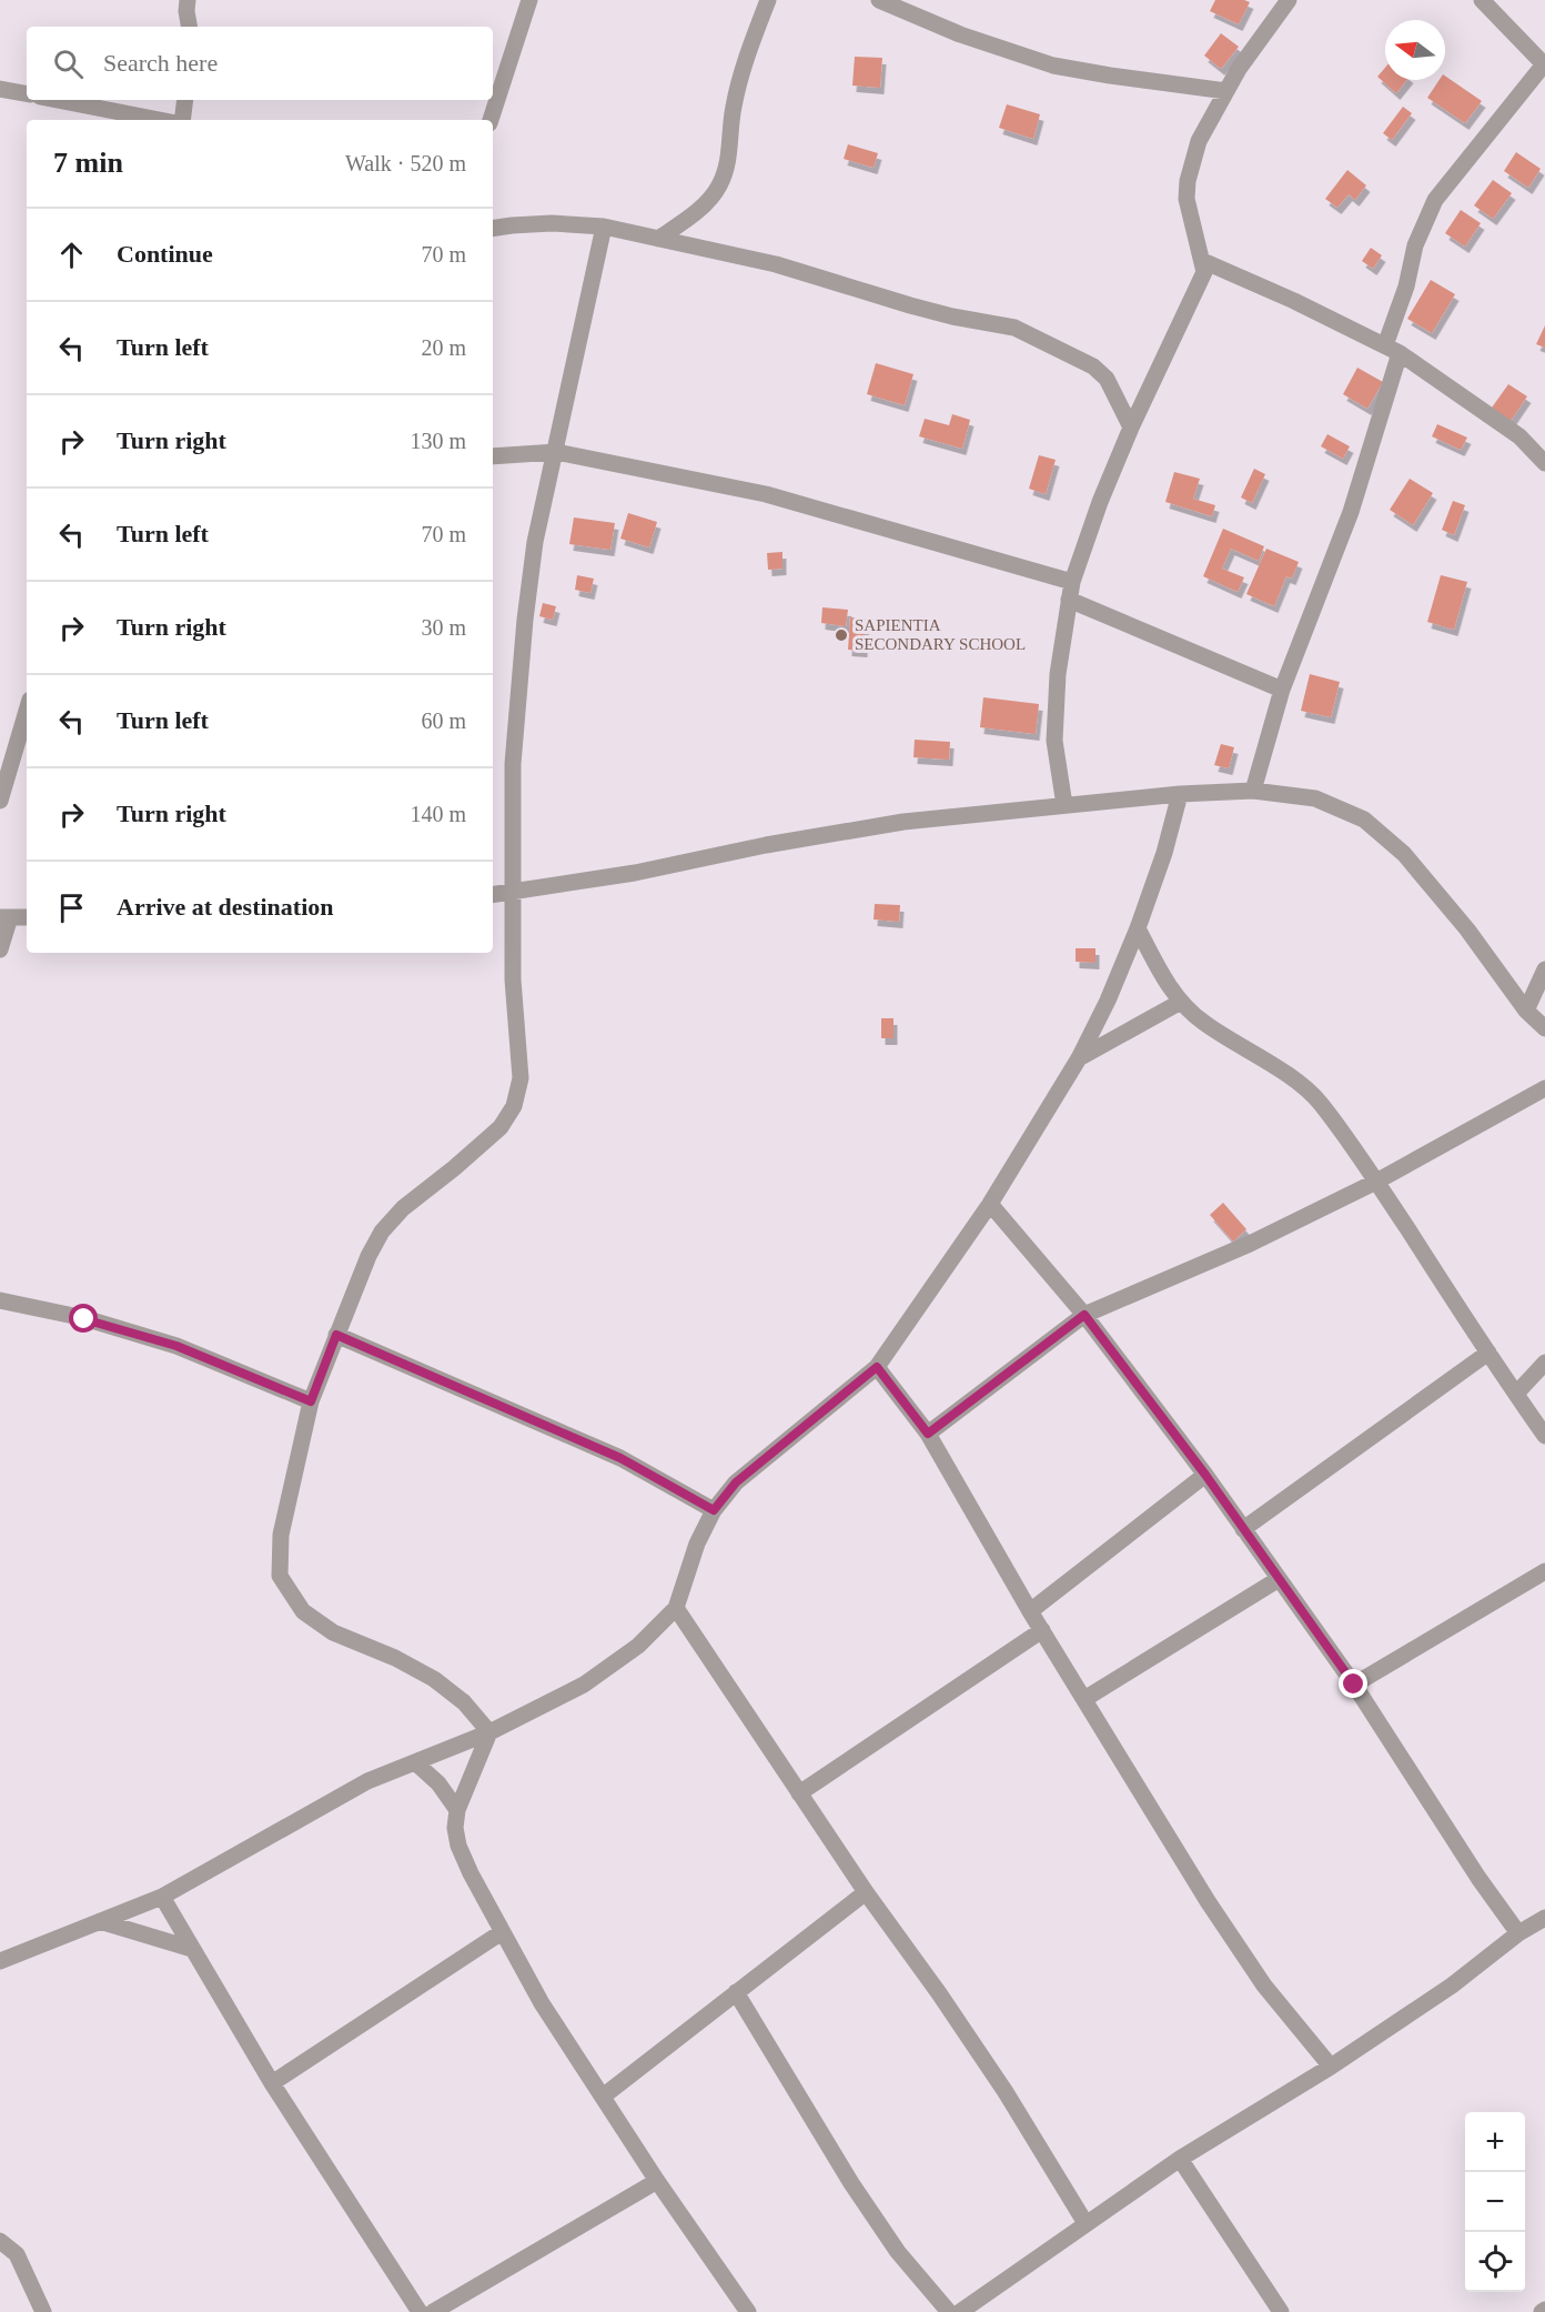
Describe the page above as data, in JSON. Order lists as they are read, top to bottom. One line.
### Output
{"places":["SAPIENTIA SECONDARY SCHOOL"],"north":"left","page":{"search":"Search here","heading":["7 min","Walk · 520 m"],"list":[["Continue","70 m"],["Turn left","20 m"],["Turn right","130 m"],["Turn left","70 m"],["Turn right","30 m"],["Turn left","60 m"],["Turn right","140 m"],"Arrive at destination"],"map_buttons":["+","−"]}}
